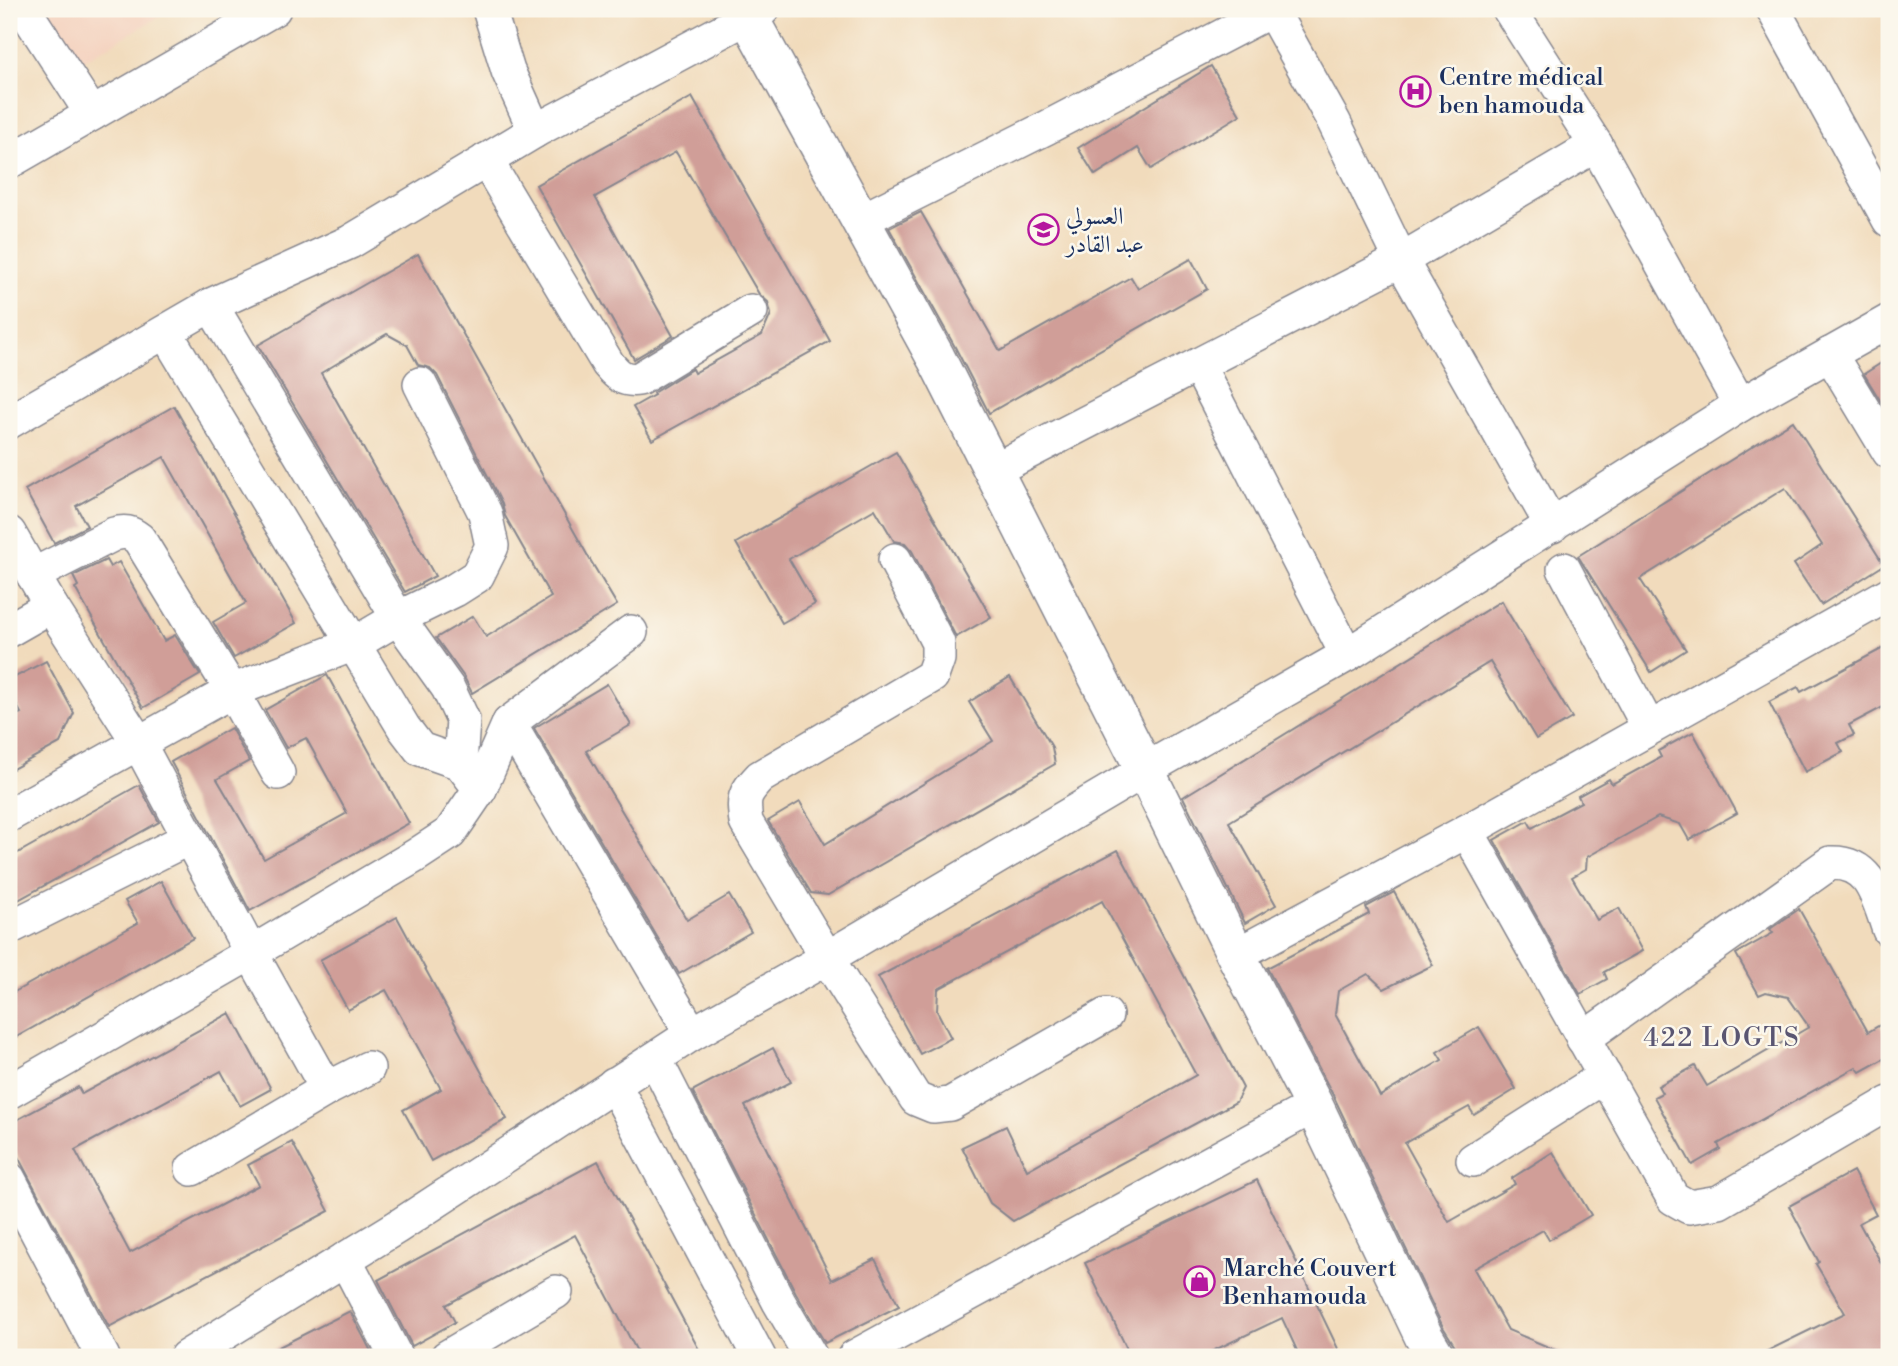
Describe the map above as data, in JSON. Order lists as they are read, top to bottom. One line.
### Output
{"districts":["422 LOGTS"],"places":{"hospital":["Centre médical ben hamouda"],"school or university":["العسولي عبد القادر"],"shop":["Marché Couvert Benhamouda"]}}
